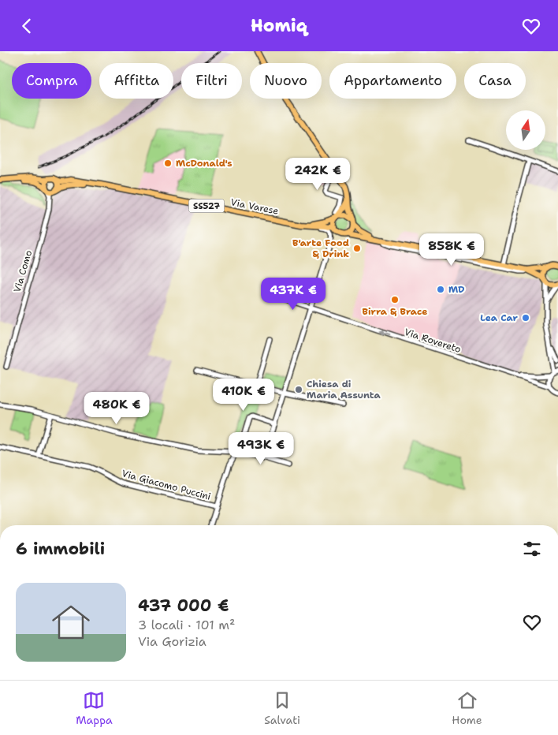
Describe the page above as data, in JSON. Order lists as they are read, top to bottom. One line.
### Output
{"streets":{"main road":["SS527","Via Varese"],"street":["Via Como","Via Rovereto","Via Giacomo Puccini"]},"crossings":[["SS527","Via Varese"],["Via Varese","Via Como"]],"one_way":["Via Rovereto"],"places":["McDonald's","B'arte Food & Drink","MD","Birra & Brace","Lea Car","Chiesa di Maria Assunta"],"north":"top","page":{"header":"Homiq","chip":["Compra","Affitta","Filtri","Nuovo","Appartamento","Casa"],"price":["242K €","858K €","437K €","410K €","480K €","493K €"],"heading":"6 immobili","list":[{"name":"437 000 €","note":"3 locali · 101 m² · Via Gorizia"}],"tabs":["Mappa","Salvati","Home"]}}
